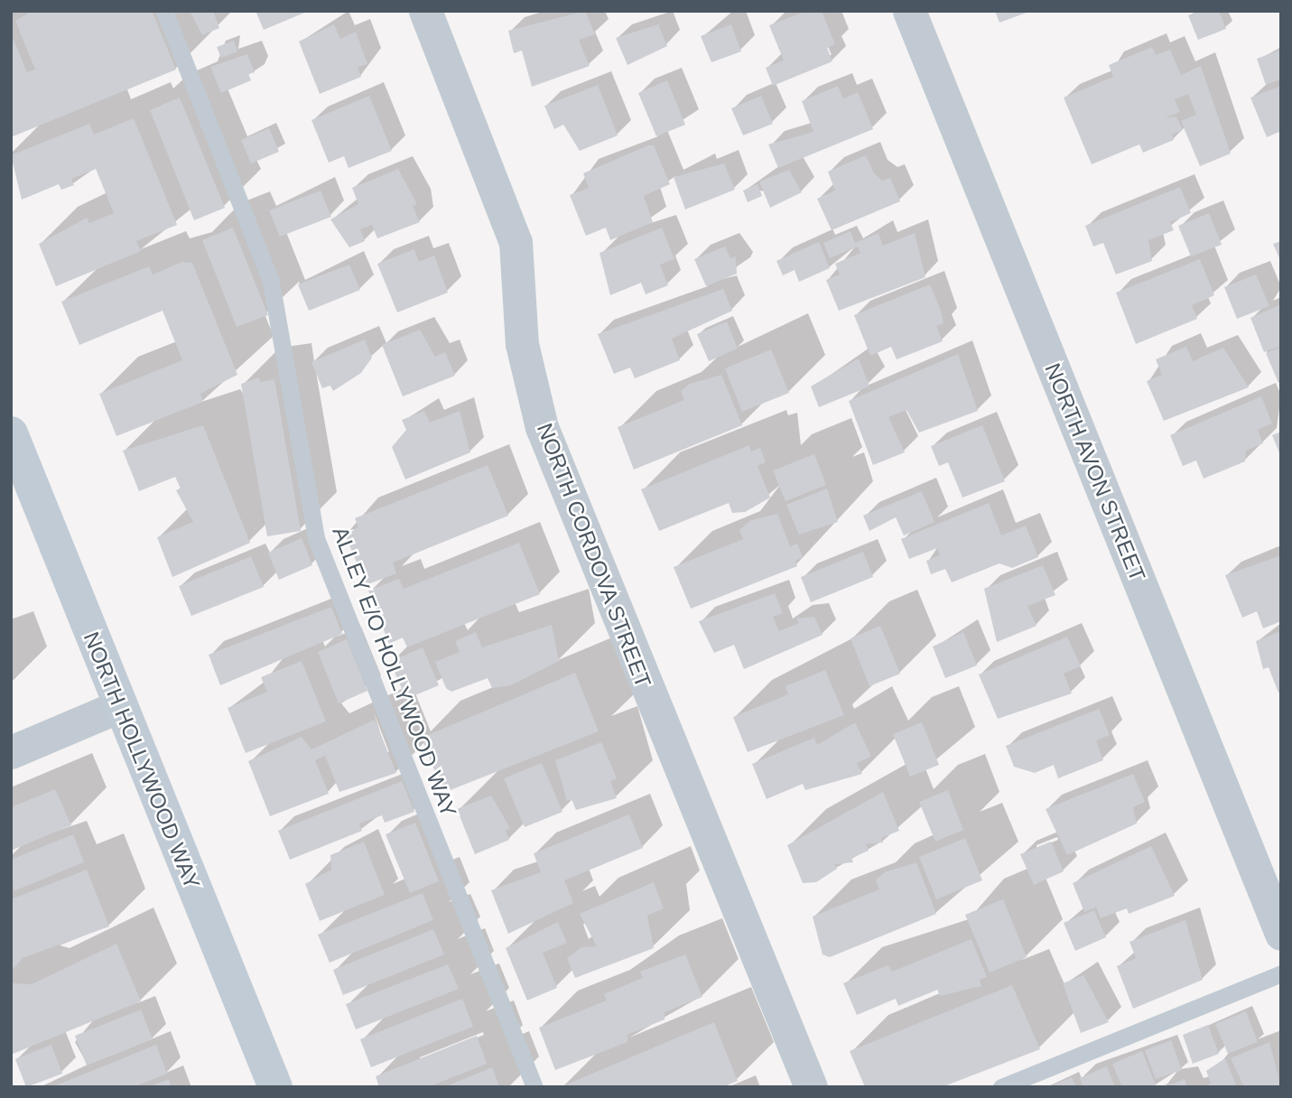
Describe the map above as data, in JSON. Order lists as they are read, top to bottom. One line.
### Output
{"streets":{"main road":["NORTH HOLLYWOOD WAY"],"street":["NORTH AVON STREET","NORTH CORDOVA STREET"],"lane":["ALLEY E/O HOLLYWOOD WAY"]}}
